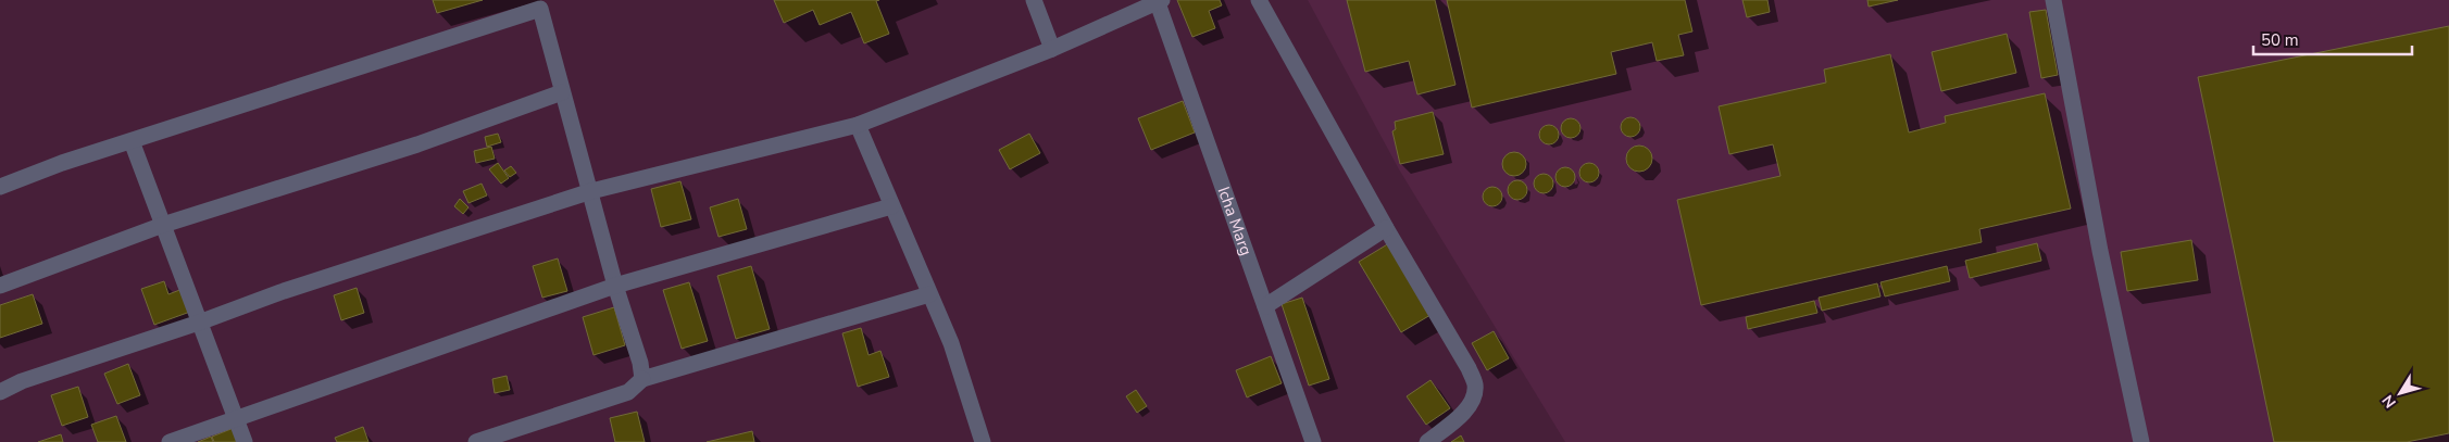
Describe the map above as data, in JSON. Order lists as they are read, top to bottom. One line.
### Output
{"streets":{"street":["Icha Marg"]},"scale_bar":"50 m","north":"bottom left"}
